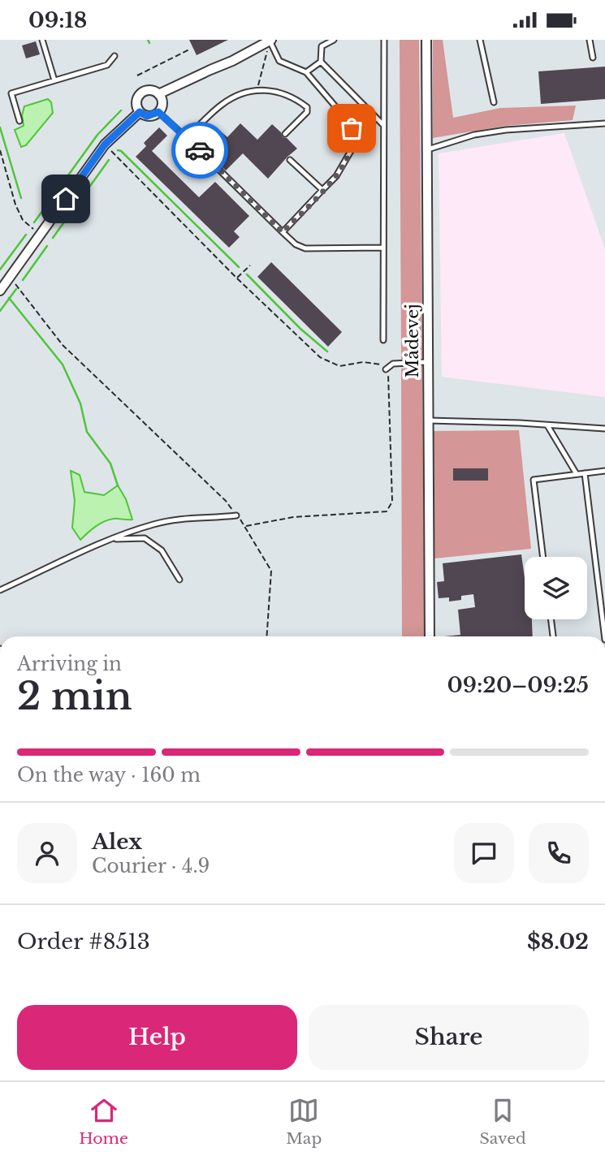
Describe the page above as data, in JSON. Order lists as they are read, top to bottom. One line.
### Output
{"streets":{"street":["Mådevej"]},"page":{"status":"09:18","heading":["2 min","Arriving in","09:20–09:25"],"panel":["Alex","Courier · 4.9","Order #8513","$8.02"],"bar":"On the way · 160 m","buttons":["Help","Share"],"tabs":["Home","Map","Saved"]}}
